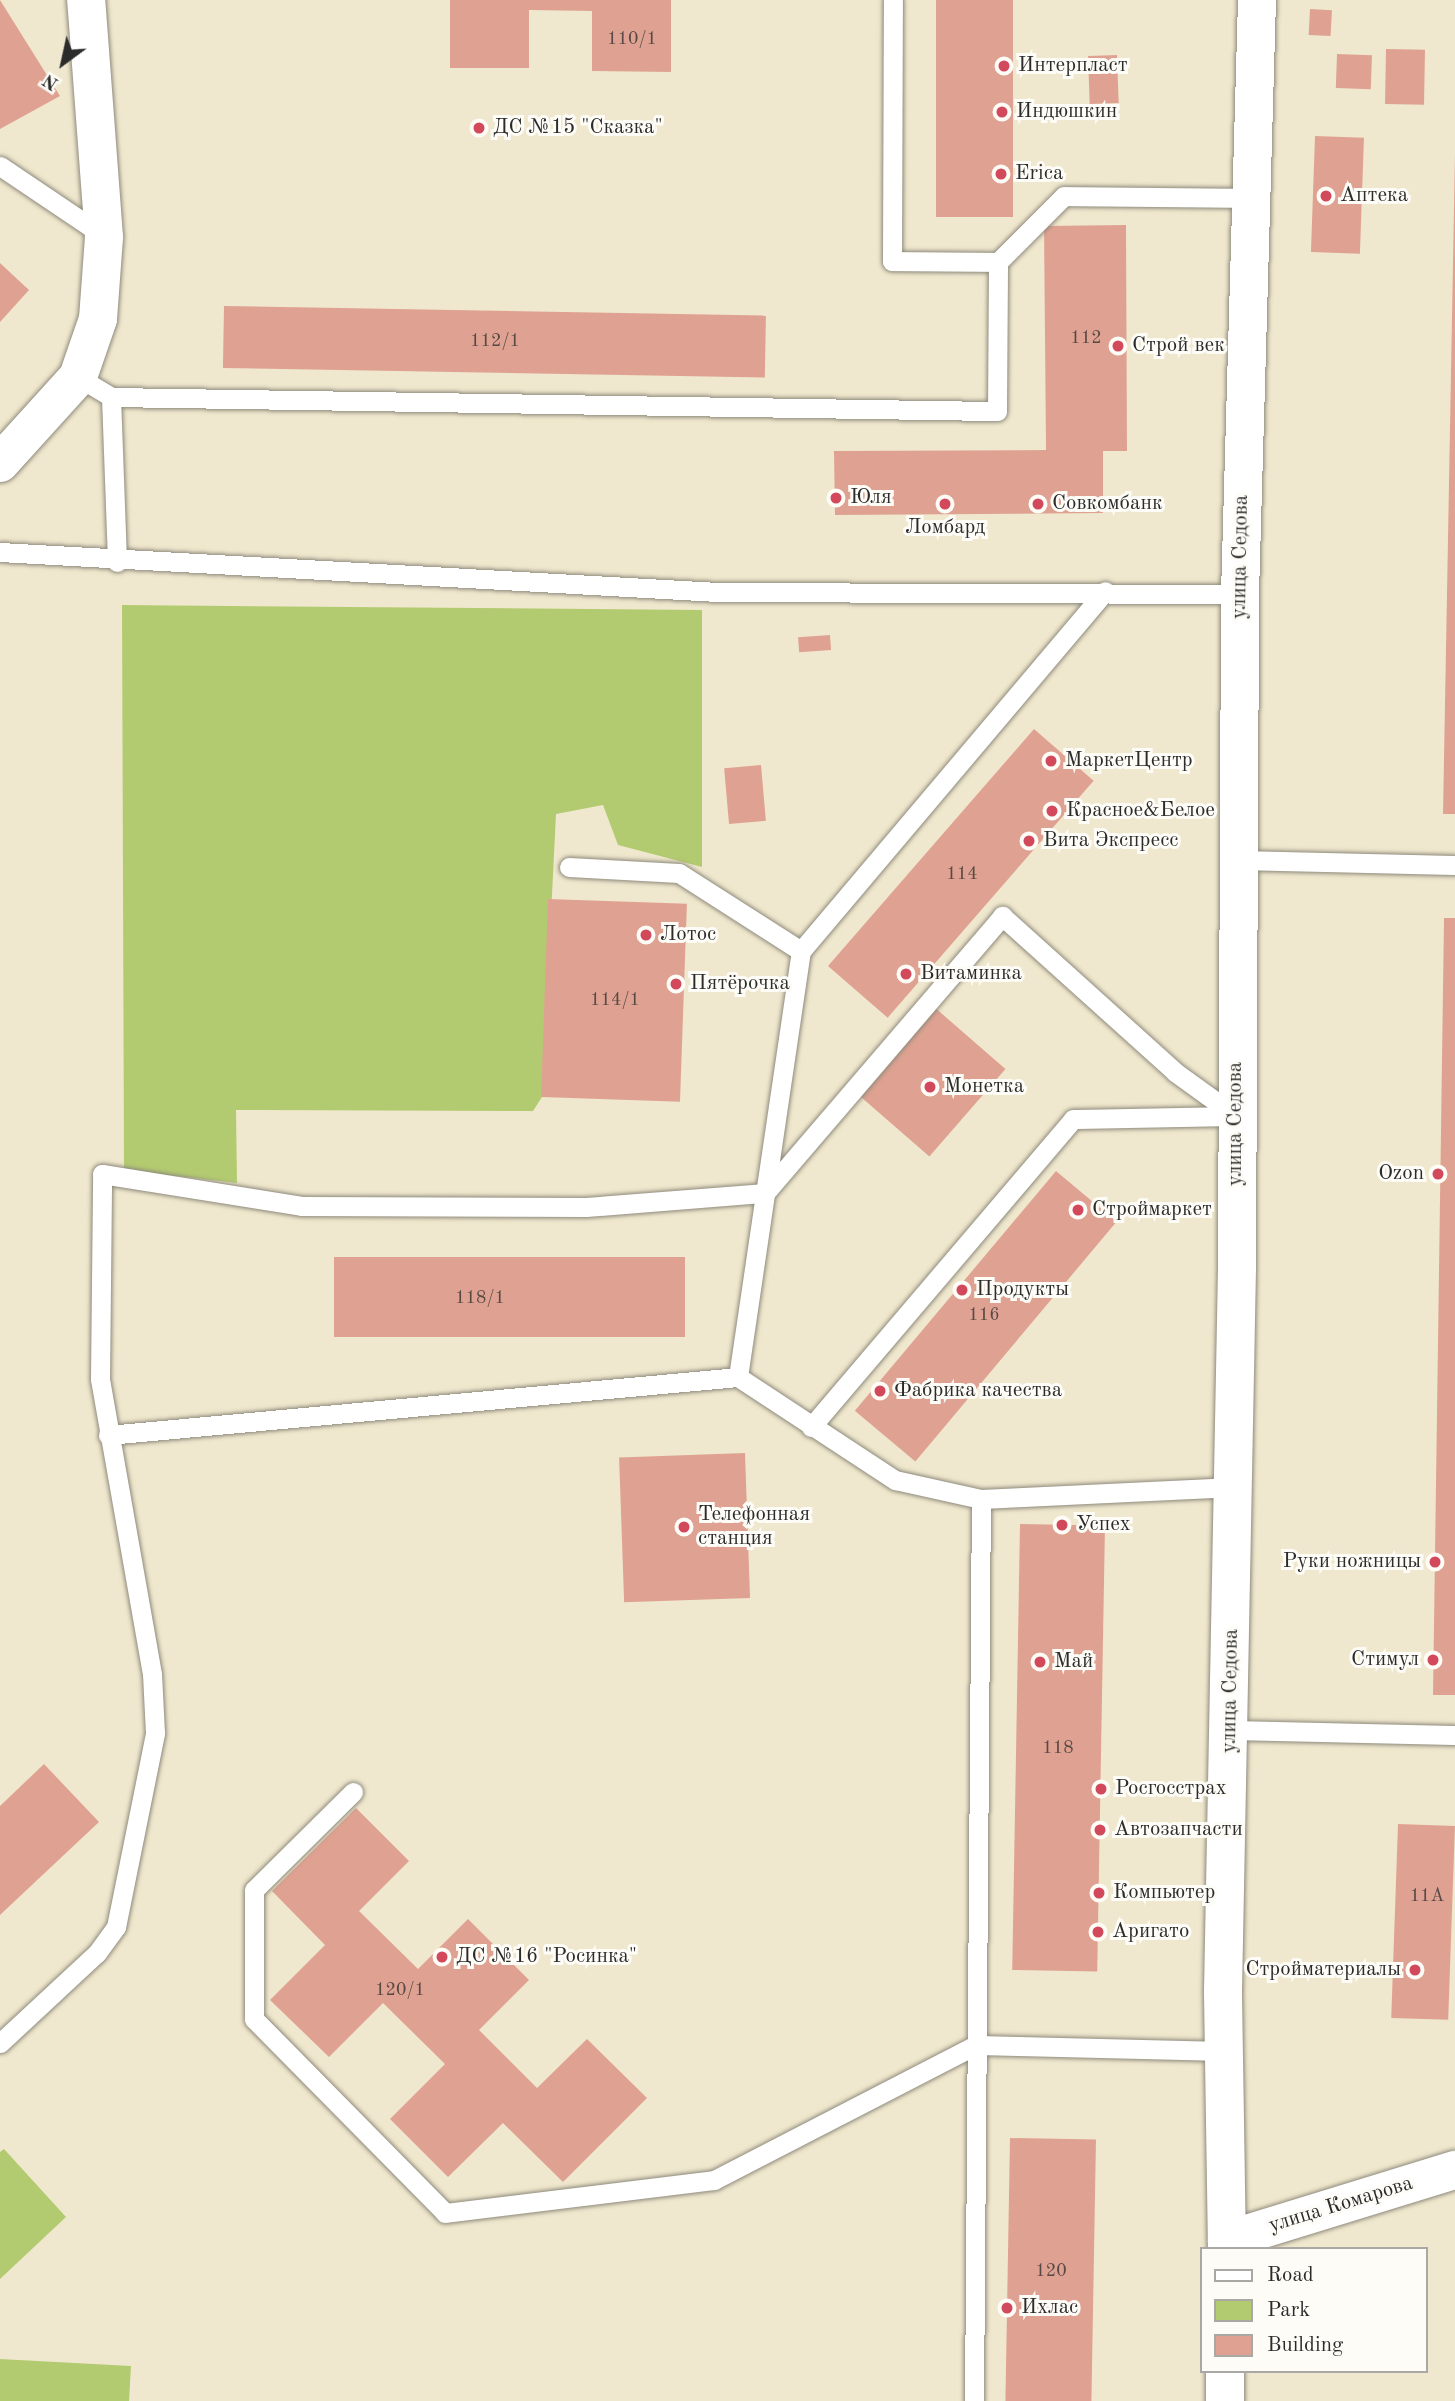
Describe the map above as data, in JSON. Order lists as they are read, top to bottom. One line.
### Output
{"streets":{"main road":["улица Седова","улица Комарова"]},"crossings":[["улица Седова","улица Комарова"]],"places":["Интерпласт","Индюшкин","ДС №15 \"Сказка\"","Erica","Аптека","Строй век","Юля","Ломбард","Совкомбанк","МаркетЦентр","Красное&Белое","Вита Экспресс","Лотос","Витаминка","Пятёрочка","Монетка","Ozon","Строймаркет","Продукты","Фабрика качества","Успех","Телефонная станция","Руки ножницы","Стимул","Май","Росгосстрах","Автозапчасти","Компьютер","Аригато","ДС №16 \"Росинка\"","Стройматериалы","Ихлас"],"house_numbers":["110/1","112","112/1","114","114/1","118/1","116","118","11А","120/1","120"],"legend":["Road","Park","Building"],"north":"bottom left"}
